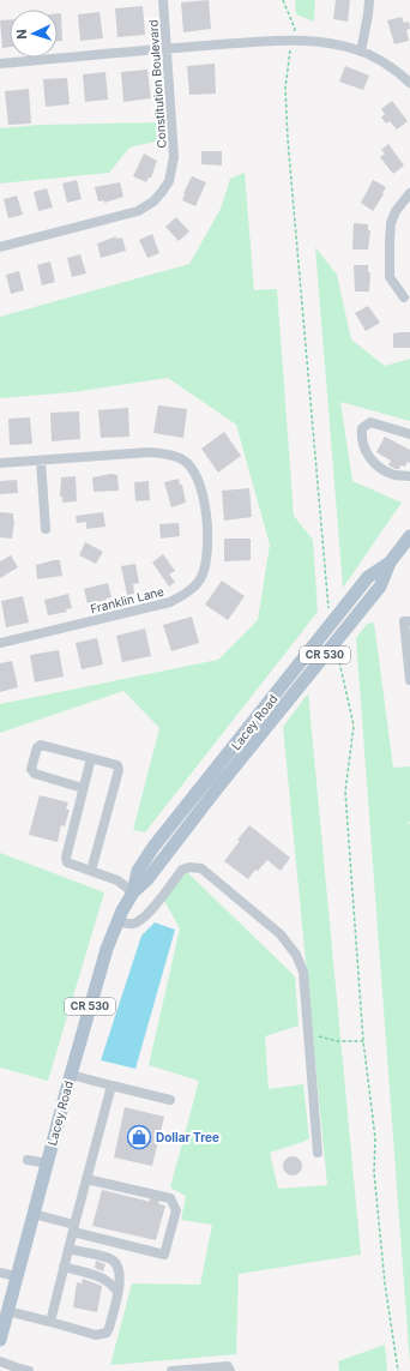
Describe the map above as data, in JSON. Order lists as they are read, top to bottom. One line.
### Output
{"streets":{"main road":["CR 530","Lacey Road"],"street":["Constitution Boulevard","Franklin Lane"]},"places":{"shop":["Dollar Tree"]},"north":"left"}
